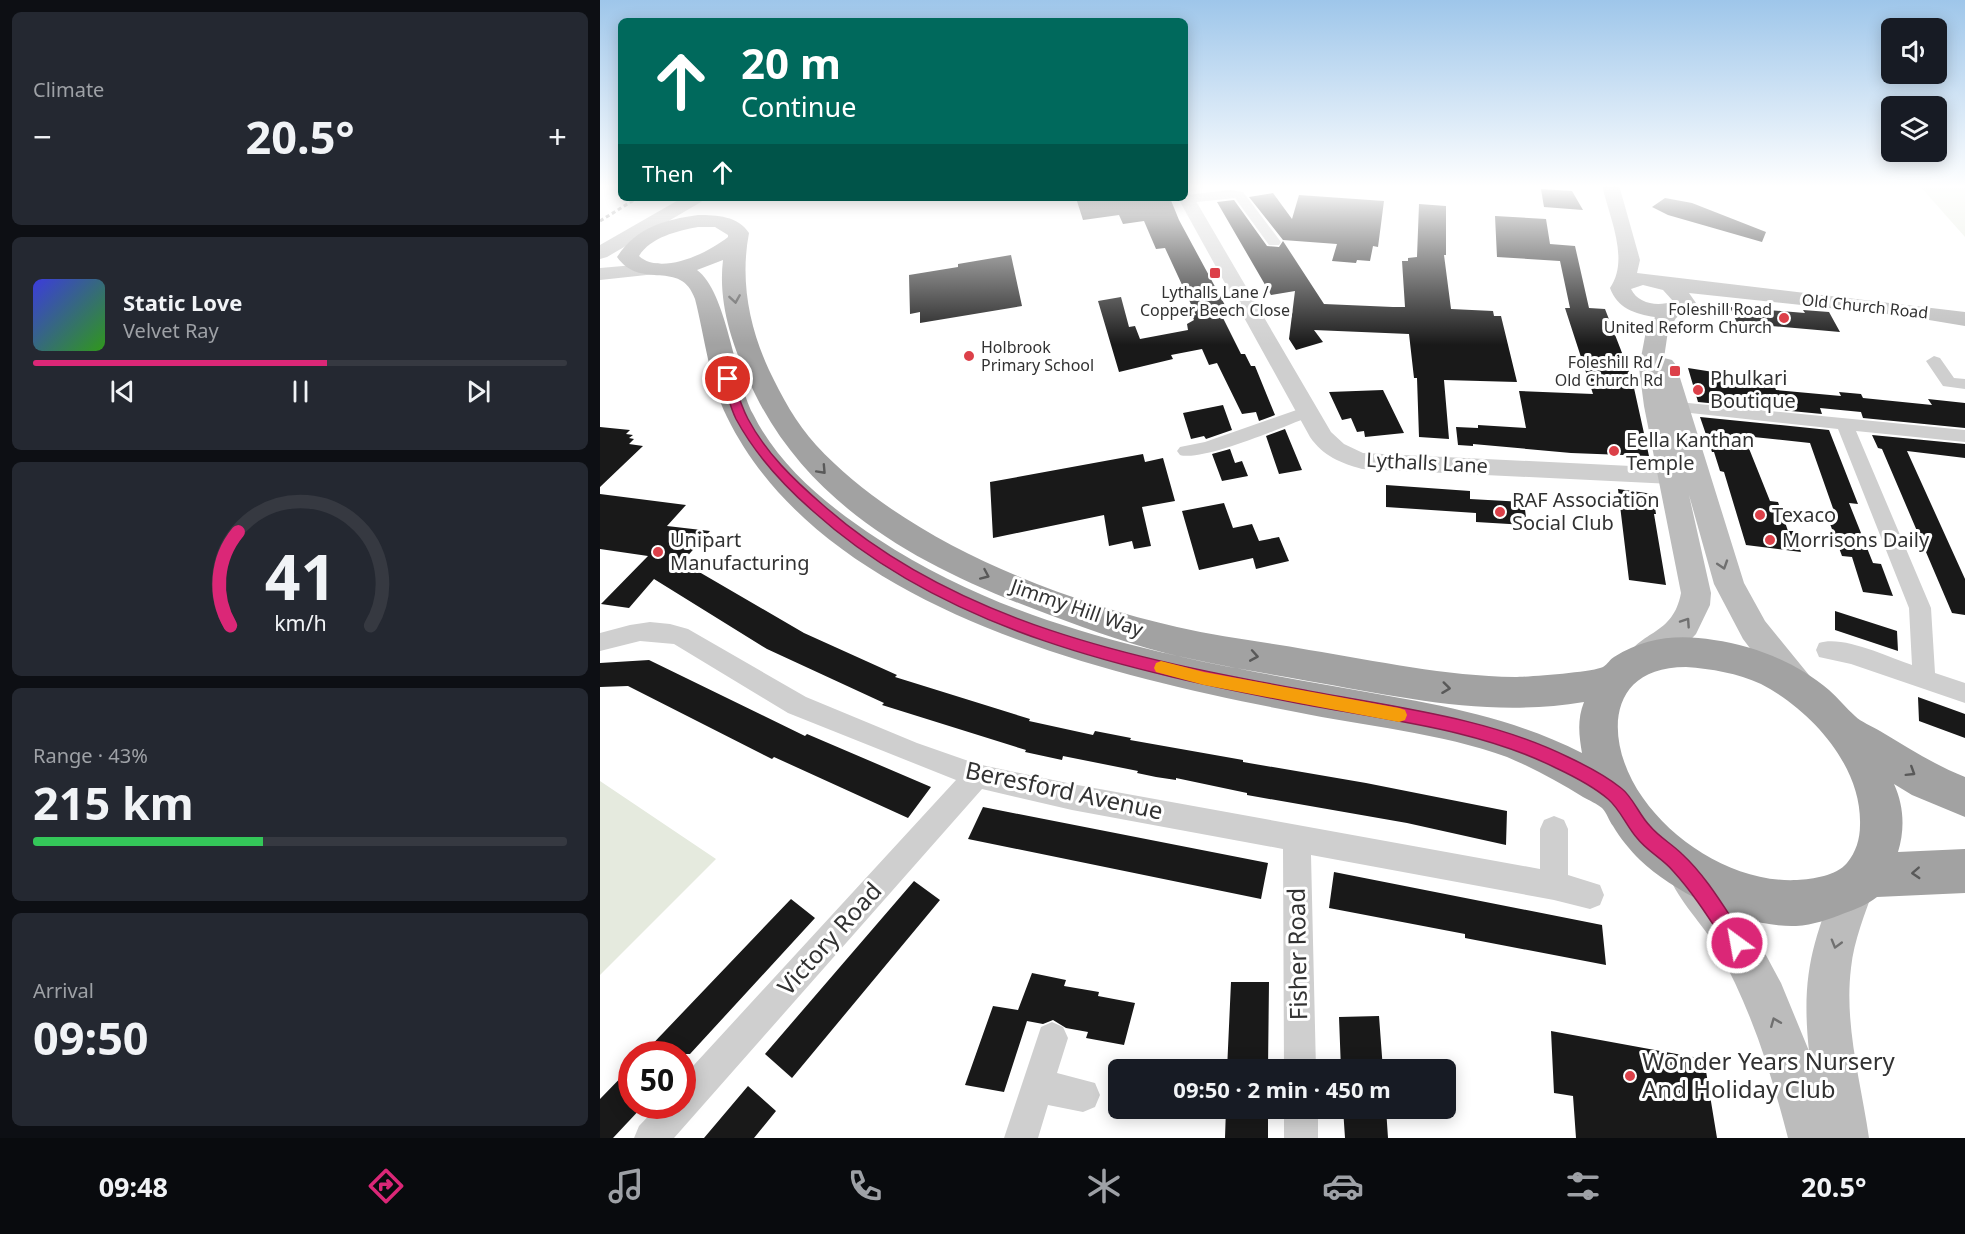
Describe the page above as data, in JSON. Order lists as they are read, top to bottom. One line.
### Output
{"streets":{"highway":["Jimmy Hill Way"],"main road":["Old Church Road"],"street":["Lythalls Lane","Beresford Avenue","Victory Road","Fisher Road"]},"crossings":[["Beresford Avenue","Victory Road"],["Beresford Avenue","Fisher Road"]],"places":{"transit":["Lythalls Lane / Copper Beech Close","Foleshill Rd / Old Church Rd"],"other":["Foleshill Road United Reform Church","Holbrook Primary School","Phulkari Boutique","Eella Kanthan Temple","RAF Association Social Club","Texaco","Morrisons Daily","Unipart Manufacturing","Wonder Years Nursery And Holiday Club"]},"page":{"tile":["Climate",["Range · 43%","215 km"],["Arrival","09:50"]],"turn":["20 m","Continue"],"heat":["−","20.5°","+"],"then":"Then","song":["Static Love","Velvet Ray"],"limit":"50","trip":"09:50 · 2 min · 450 m","tabs":["09:48","20.5°"],"gauge":["41","km/h"]}}
